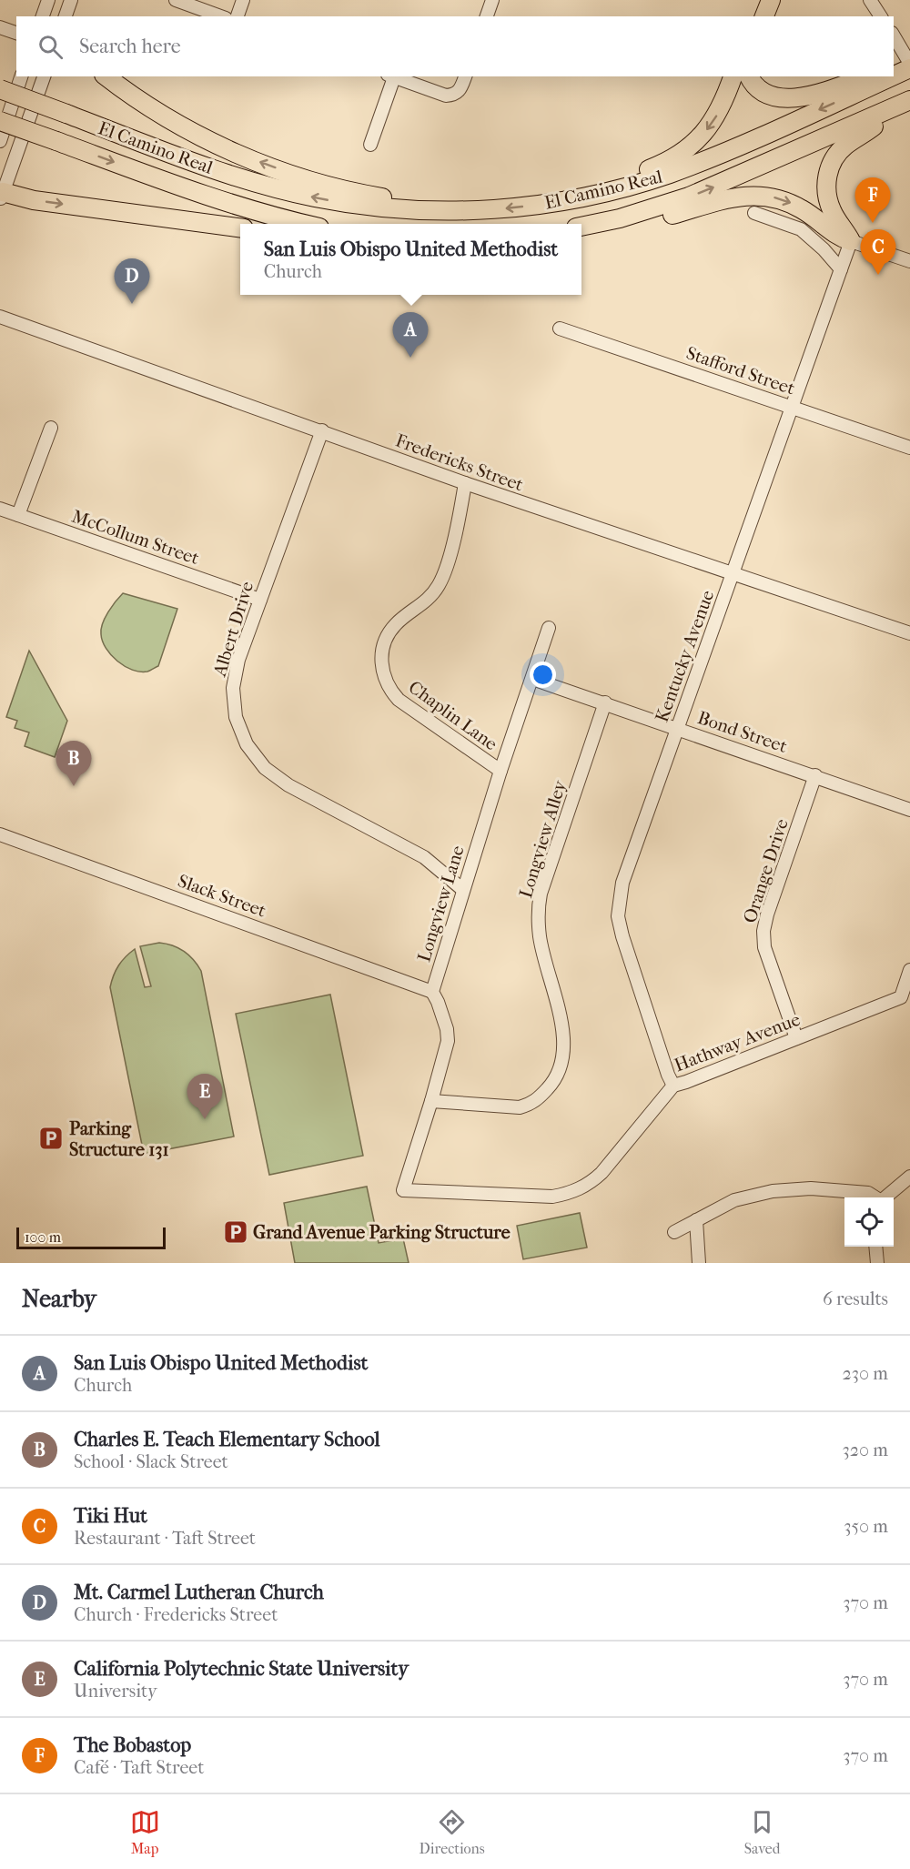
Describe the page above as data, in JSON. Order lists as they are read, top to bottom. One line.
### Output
{"streets":{"highway":["El Camino Real"],"street":["Stafford Street","Fredericks Street","McCollum Street","Albert Drive","Kentucky Avenue","Chaplin Lane","Bond Street","Longview Alley","Orange Drive","Slack Street","Longview Lane","Hathway Avenue"]},"crossings":[["Stafford Street","Kentucky Avenue"],["Fredericks Street","Albert Drive"],["Fredericks Street","Kentucky Avenue"],["Fredericks Street","Chaplin Lane"],["McCollum Street","Albert Drive"],["Albert Drive","Longview Lane"],["Kentucky Avenue","Bond Street"],["Kentucky Avenue","Hathway Avenue"],["Chaplin Lane","Longview Lane"],["Bond Street","Longview Alley"],["Bond Street","Orange Drive"],["Bond Street","Longview Lane"],["Longview Alley","Hathway Avenue"],["Orange Drive","Hathway Avenue"],["Slack Street","Longview Lane"]],"places":{"parking":["Parking Structure 131","Grand Avenue Parking Structure"]},"scale_bar":"100 m","page":{"search":"Search here","pins":["F","C","D","A","B","E"],"popup":["San Luis Obispo United Methodist","Church"],"scale":"100 m","heading":["Nearby","6 results"],"list":[{"mark":"A","name":"San Luis Obispo United Methodist","note":"Church","value":"230 m"},{"mark":"B","name":"Charles E. Teach Elementary School","note":"School · Slack Street","value":"320 m"},{"mark":"C","name":"Tiki Hut","note":"Restaurant · Taft Street","value":"350 m"},{"mark":"D","name":"Mt. Carmel Lutheran Church","note":"Church · Fredericks Street","value":"370 m"},{"mark":"E","name":"California Polytechnic State University","note":"University","value":"370 m"},{"mark":"F","name":"The Bobastop","note":"Café · Taft Street","value":"370 m"}],"nav":["Map","Directions","Saved"]}}
